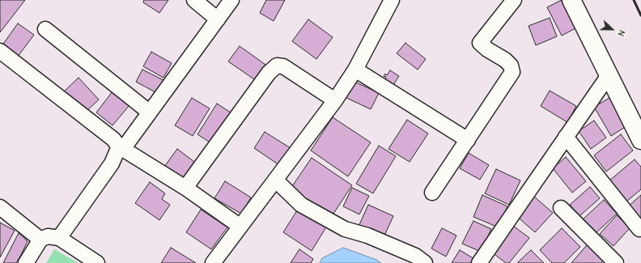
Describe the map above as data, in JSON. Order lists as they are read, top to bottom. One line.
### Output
{"north":"right"}
